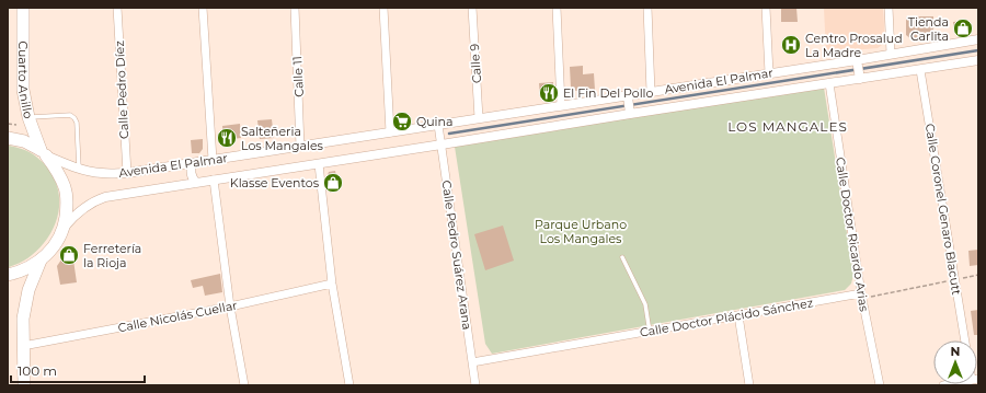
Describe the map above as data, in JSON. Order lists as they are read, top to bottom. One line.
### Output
{"streets":{"highway":["Cuarto Anillo"],"street":["Calle 9","Calle 11","Avenida El Palmar","Calle Pedro Díez","Calle Coronel Genaro Blacutt","Calle Doctor Ricardo Arias","Calle Pedro Suárez Arana","Calle Nicolás Cuellar","Calle Doctor Plácido Sánchez"]},"crossings":[["Calle 9","Avenida El Palmar"],["Calle 11","Avenida El Palmar"],["Cuarto Anillo","Avenida El Palmar"],["Avenida El Palmar","Calle Pedro Díez"],["Avenida El Palmar","Calle Coronel Genaro Blacutt"],["Avenida El Palmar","Calle Doctor Ricardo Arias"],["Avenida El Palmar","Calle Pedro Suárez Arana"],["Calle Doctor Ricardo Arias","Calle Doctor Plácido Sánchez"],["Calle Pedro Suárez Arana","Calle Doctor Plácido Sánchez"]],"districts":["LOS MANGALES"],"parks":["Parque Urbano Los Mangales"],"places":{"shop":["Tienda Carlita","Klasse Eventos","Ferretería la Rioja"],"hospital":["Centro Prosalud La Madre"],"restaurant":["El Fin Del Pollo","Salteñeria Los Mangales"],"supermarket":["Quina"]},"scale_bar":"100 m","north":"top"}
